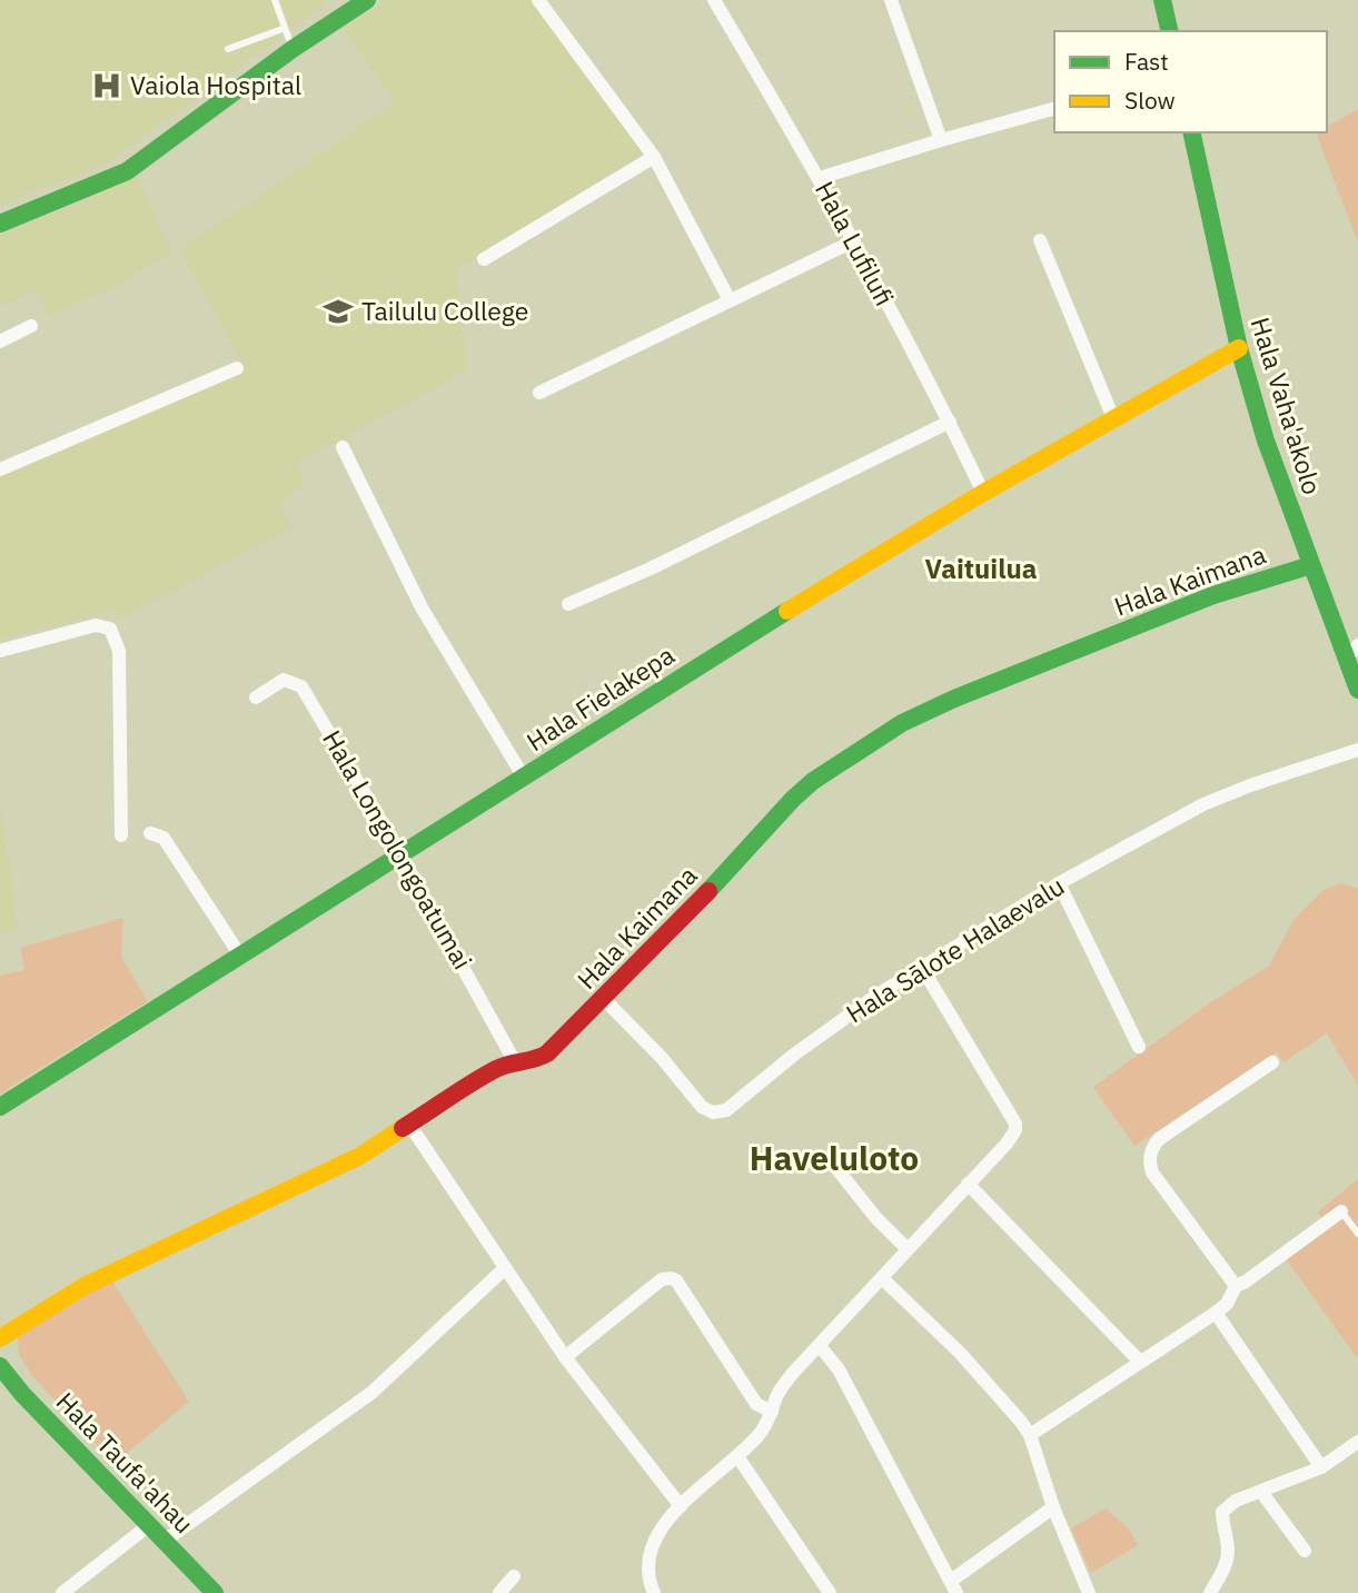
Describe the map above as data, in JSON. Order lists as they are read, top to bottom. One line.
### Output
{"streets":{"street":["Hala Lufilufi","Hala Vaha'akolo","Hala Kaimana","Hala Fielakepa","Hala Longolongoatumai","Hala Sālote Halaevalu","Hala Taufa'ahau"]},"crossings":[["Hala Lufilufi","Hala Fielakepa"],["Hala Vaha'akolo","Hala Kaimana"],["Hala Vaha'akolo","Hala Fielakepa"],["Hala Kaimana","Hala Longolongoatumai"],["Hala Kaimana","Hala Sālote Halaevalu"],["Hala Fielakepa","Hala Longolongoatumai"]],"districts":["Vaituilua","Haveluloto"],"places":{"hospital":["Vaiola Hospital"],"school or university":["Tailulu College"]},"legend":["Fast","Slow"]}
